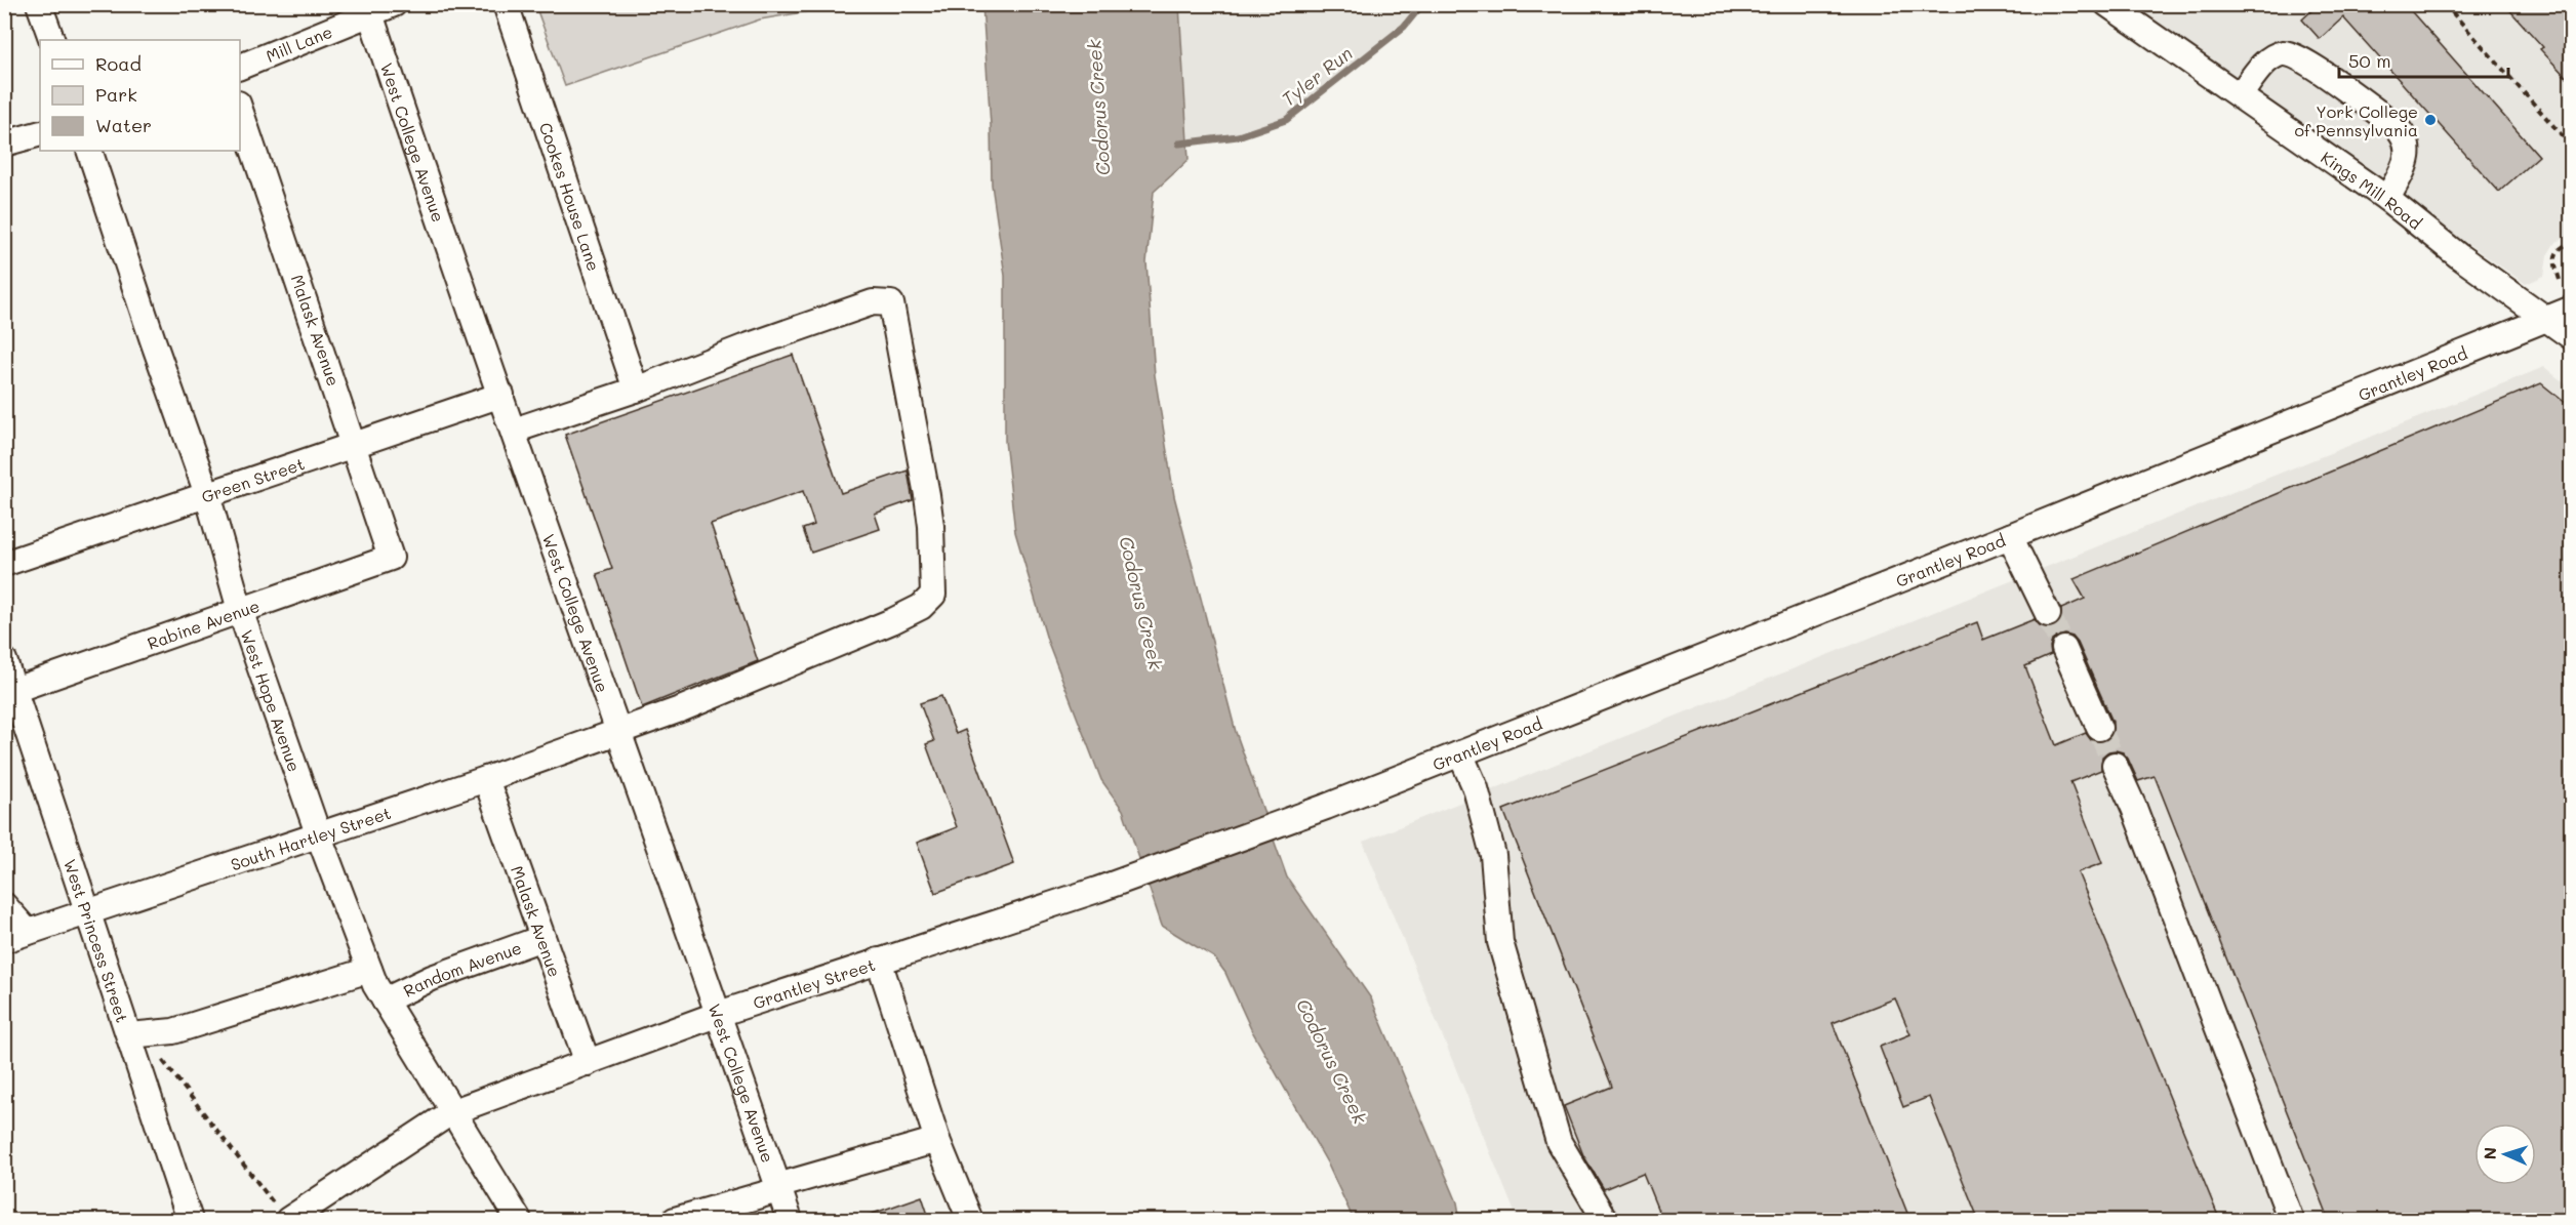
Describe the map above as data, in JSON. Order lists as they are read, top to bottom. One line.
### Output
{"streets":{"street":["Mill Lane","West College Avenue","Kings Mill Road","Cookes House Lane","Malask Avenue","Grantley Road","Green Street","Rabine Avenue","West Hope Avenue","South Hartley Street","West Princess Street","Random Avenue","Grantley Street"]},"crossings":[["Mill Lane","West College Avenue"],["West College Avenue","Green Street"],["West College Avenue","South Hartley Street"],["West College Avenue","Grantley Street"],["Kings Mill Road","Grantley Road"],["Cookes House Lane","South Hartley Street"],["Malask Avenue","Green Street"],["Malask Avenue","Rabine Avenue"],["Malask Avenue","South Hartley Street"],["Malask Avenue","Random Avenue"],["Malask Avenue","Grantley Street"],["Grantley Road","Grantley Street"],["Green Street","West Hope Avenue"],["Rabine Avenue","West Hope Avenue"],["Rabine Avenue","West Princess Street"],["West Hope Avenue","South Hartley Street"],["West Hope Avenue","Random Avenue"],["West Hope Avenue","Grantley Street"],["South Hartley Street","West Princess Street"]],"water":["Tyler Run","Codorus Creek"],"places":["York College of Pennsylvania"],"legend":["Road","Park","Water"],"scale_bar":"50 m","north":"left"}
